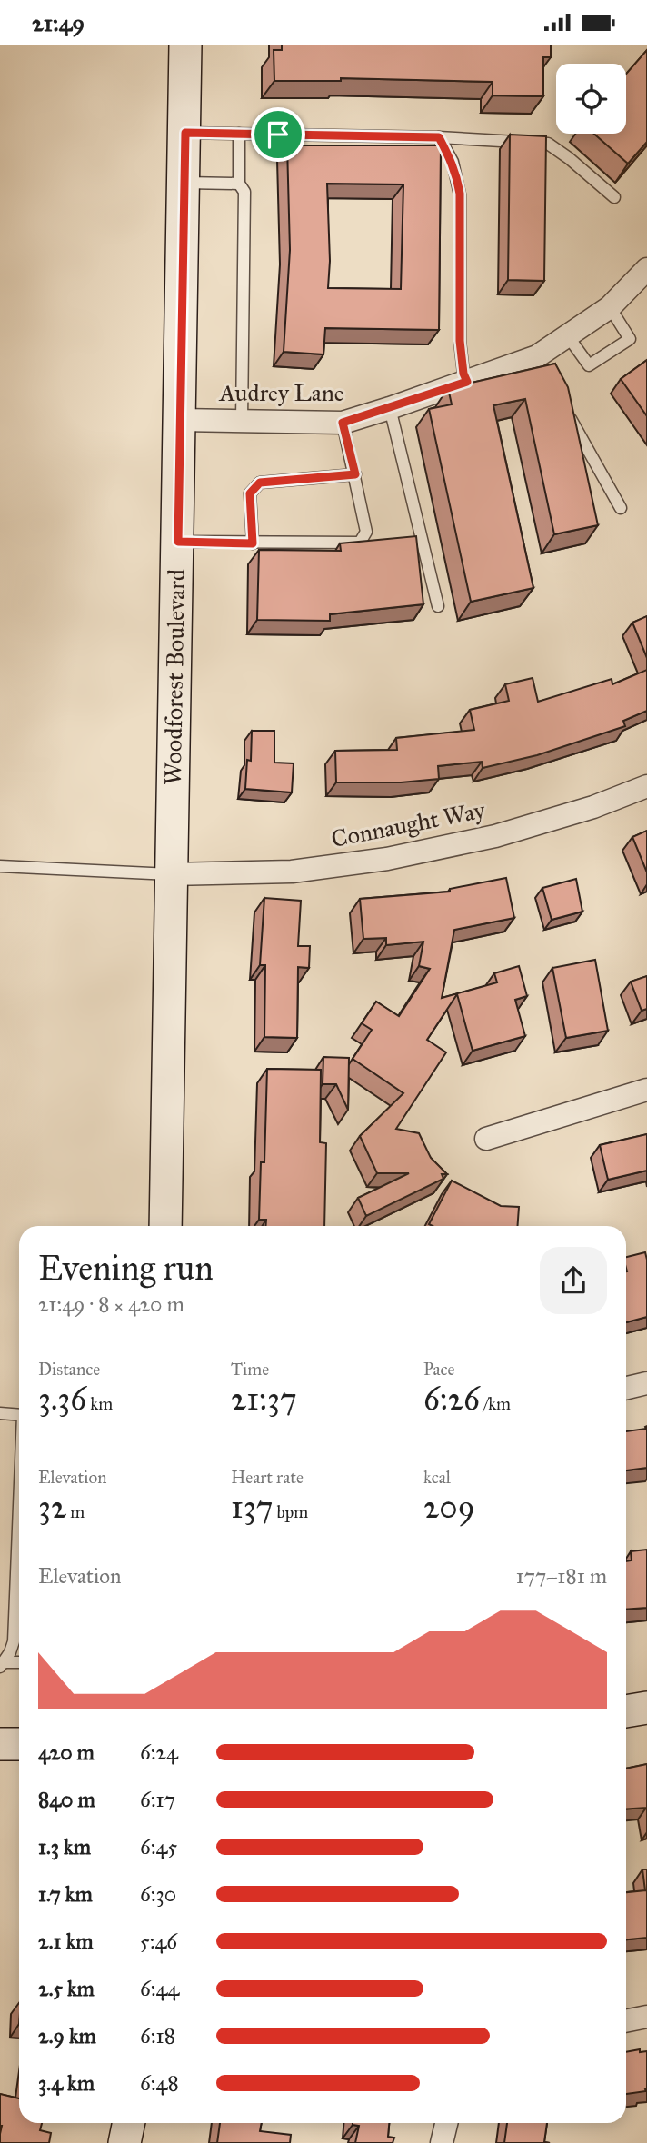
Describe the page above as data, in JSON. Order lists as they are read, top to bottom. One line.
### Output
{"streets":{"main road":["Woodforest Boulevard"],"street":["Audrey Lane","Connaught Way"]},"crossings":[["Audrey Lane","Woodforest Boulevard"],["Woodforest Boulevard","Connaught Way"]],"page":{"status":"21:49","heading":["Evening run","21:49 · 8 × 420 m"],"stats":[["Distance","3.36 km"],["Time","21:37"],["Pace","6:26 /km"],["Elevation","32 m"],["Heart rate","137 bpm"],["kcal","209"]],"chart":["Elevation","177–181 m"],"list":[{"name":"420 m","note":"6:24"},{"name":"840 m","note":"6:17"},{"name":"1.3 km","note":"6:45"},{"name":"1.7 km","note":"6:30"},{"name":"2.1 km","note":"5:46"},{"name":"2.5 km","note":"6:44"},{"name":"2.9 km","note":"6:18"},{"name":"3.4 km","note":"6:48"}]}}
